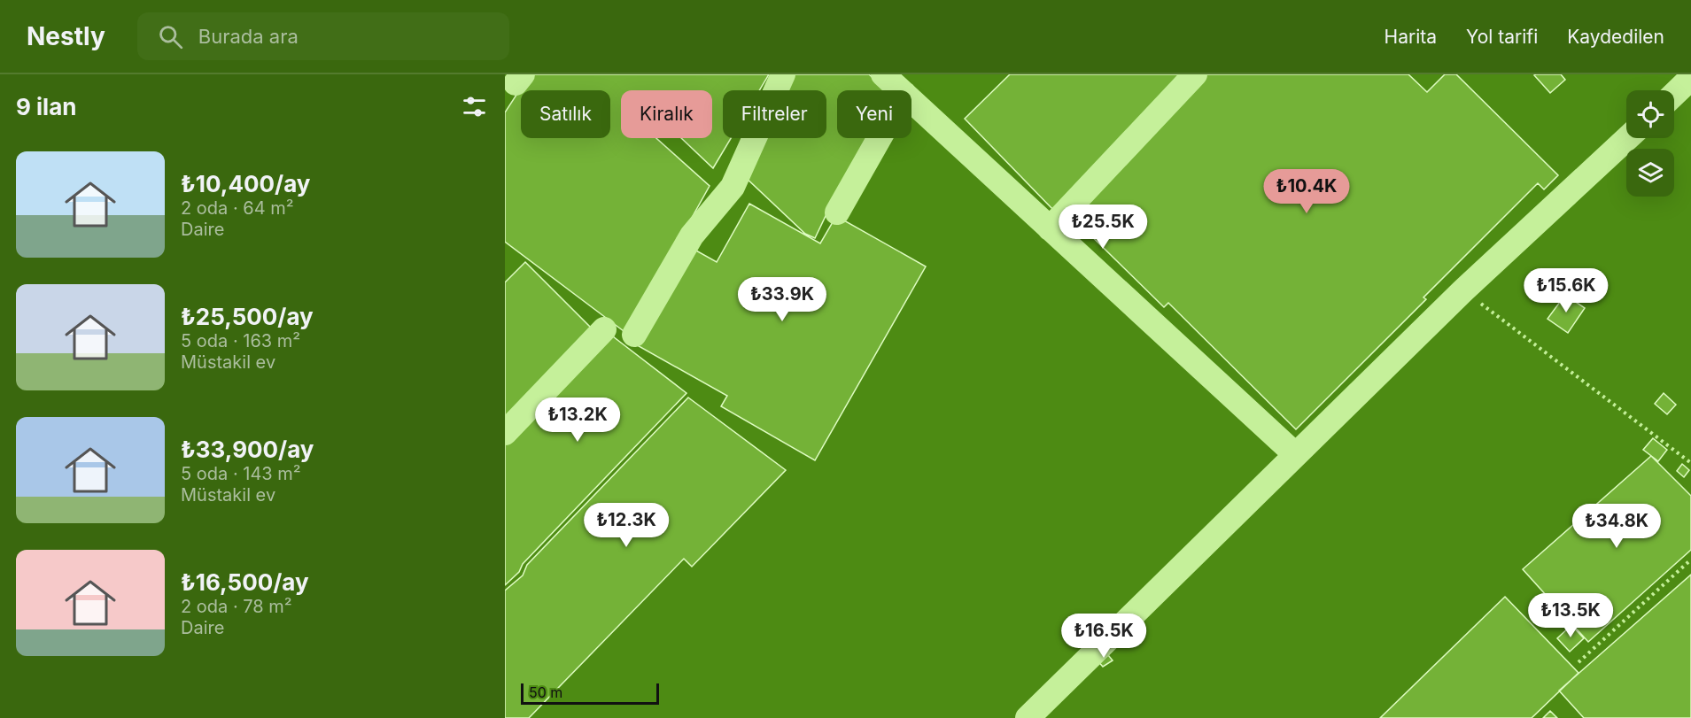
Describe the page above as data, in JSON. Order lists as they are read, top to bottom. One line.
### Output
{"scale_bar":"50 m","page":{"header":"Nestly","search":"Burada ara","nav":["Harita","Yol tarifi","Kaydedilen"],"heading":"9 ilan","chip":["Satılık","Kiralık","Filtreler","Yeni"],"list":[{"name":"₺10,400/ay","note":"2 oda · 64 m² · Daire"},{"name":"₺25,500/ay","note":"5 oda · 163 m² · Müstakil ev"},{"name":"₺33,900/ay","note":"5 oda · 143 m² · Müstakil ev"},{"name":"₺16,500/ay","note":"2 oda · 78 m² · Daire"}],"price":["₺10.4K","₺25.5K","₺15.6K","₺33.9K","₺13.2K","₺12.3K","₺34.8K","₺13.5K","₺16.5K"],"scale":"50 m"}}
